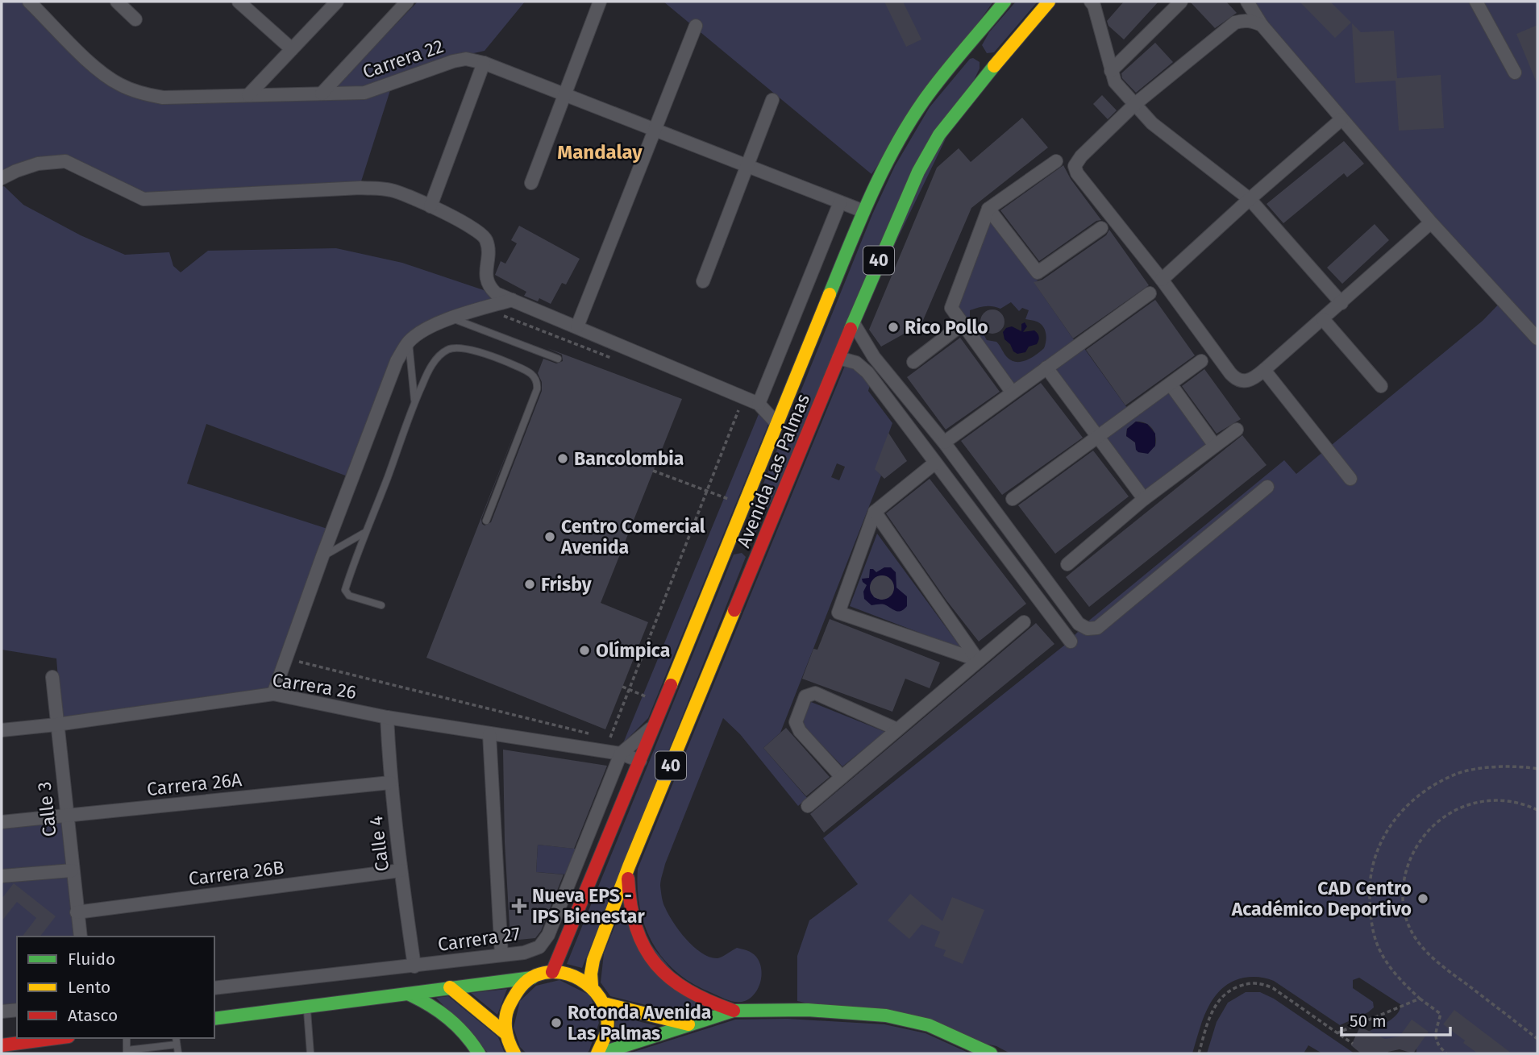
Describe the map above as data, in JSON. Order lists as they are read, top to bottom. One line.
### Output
{"streets":{"main road":["40","Avenida Las Palmas"],"street":["Carrera 22","Carrera 26","Carrera 26A","Calle 3","Calle 4","Carrera 26B","Carrera 27"]},"crossings":[["Carrera 22","Avenida Las Palmas"],["Avenida Las Palmas","Carrera 26"],["Carrera 26","Calle 3"],["Carrera 26","Calle 4"],["Carrera 26","Carrera 27"],["Carrera 26A","Calle 3"],["Carrera 26A","Calle 4"],["Calle 3","Carrera 26B"],["Calle 4","Carrera 26B"],["Calle 4","Carrera 27"]],"districts":["Mandalay"],"places":{"other":["Rico Pollo","Bancolombia","Centro Comercial Avenida","Frisby","Olímpica","CAD Centro Académico Deportivo","Rotonda Avenida Las Palmas"],"health":["Nueva EPS - IPS Bienestar"]},"legend":["Fluido","Lento","Atasco"],"scale_bar":"50 m"}
